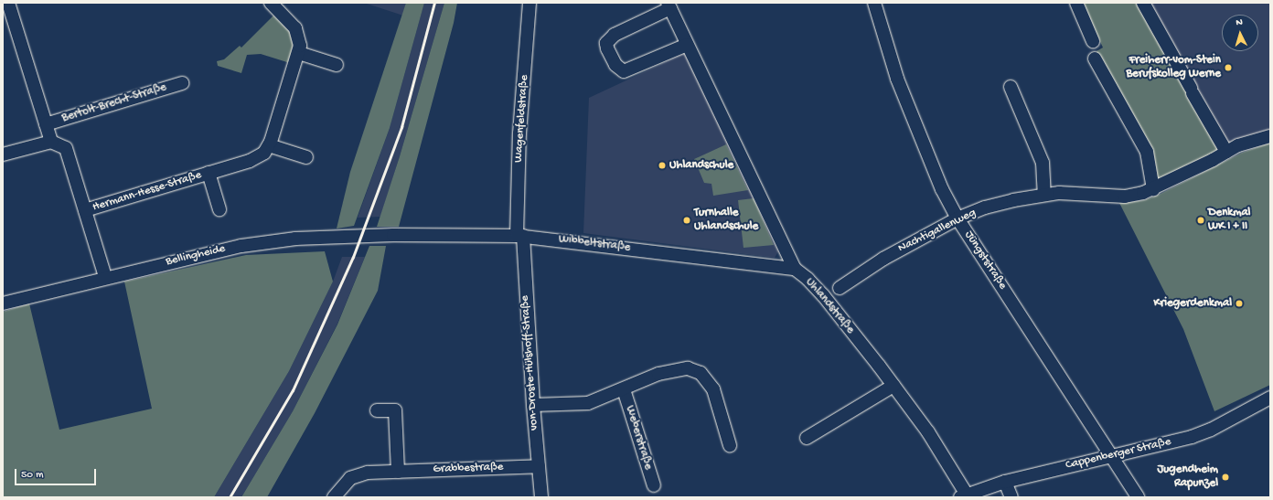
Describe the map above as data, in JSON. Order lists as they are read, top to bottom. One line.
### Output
{"streets":{"street":["Bertolt-Brecht-Straße","Wagenfeldstraße","Hermann-Hesse-Straße","Nachtigallenweg","Wibbeltstraße","Bellingheide","Jüngststraße","Uhlandstraße","von-Droste-Hülshoff-Straße","Weberstraße","Cappenberger Straße","Grabbestraße"]},"crossings":[["Wagenfeldstraße","Wibbeltstraße"],["Wagenfeldstraße","von-Droste-Hülshoff-Straße"],["Nachtigallenweg","Jüngststraße"],["Wibbeltstraße","Bellingheide"],["Wibbeltstraße","Uhlandstraße"],["Wibbeltstraße","von-Droste-Hülshoff-Straße"],["Jüngststraße","Cappenberger Straße"],["Uhlandstraße","Cappenberger Straße"],["von-Droste-Hülshoff-Straße","Weberstraße"],["von-Droste-Hülshoff-Straße","Grabbestraße"]],"places":["Freiherr-vom-Stein Berufskolleg Werne","Uhlandschule","Turnhalle Uhlandschule","Denkmal WK I + II","Kriegerdenkmal","Jugendheim Rapunzel"],"scale_bar":"50 m","north":"top"}
